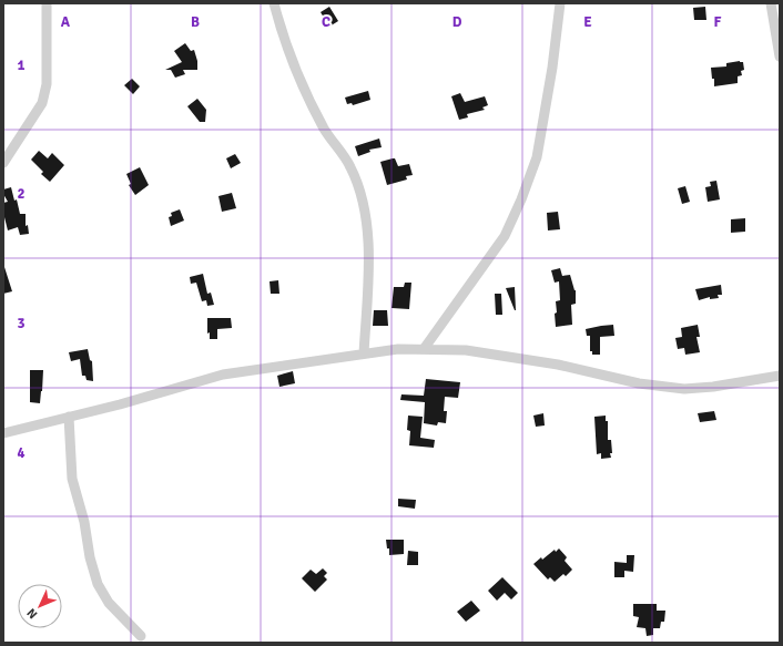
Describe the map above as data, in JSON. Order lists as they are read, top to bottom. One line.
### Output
{"north":"bottom left","grid":{"columns":["A","B","C","D","E","F"],"rows":["1","2","3","4"]}}
